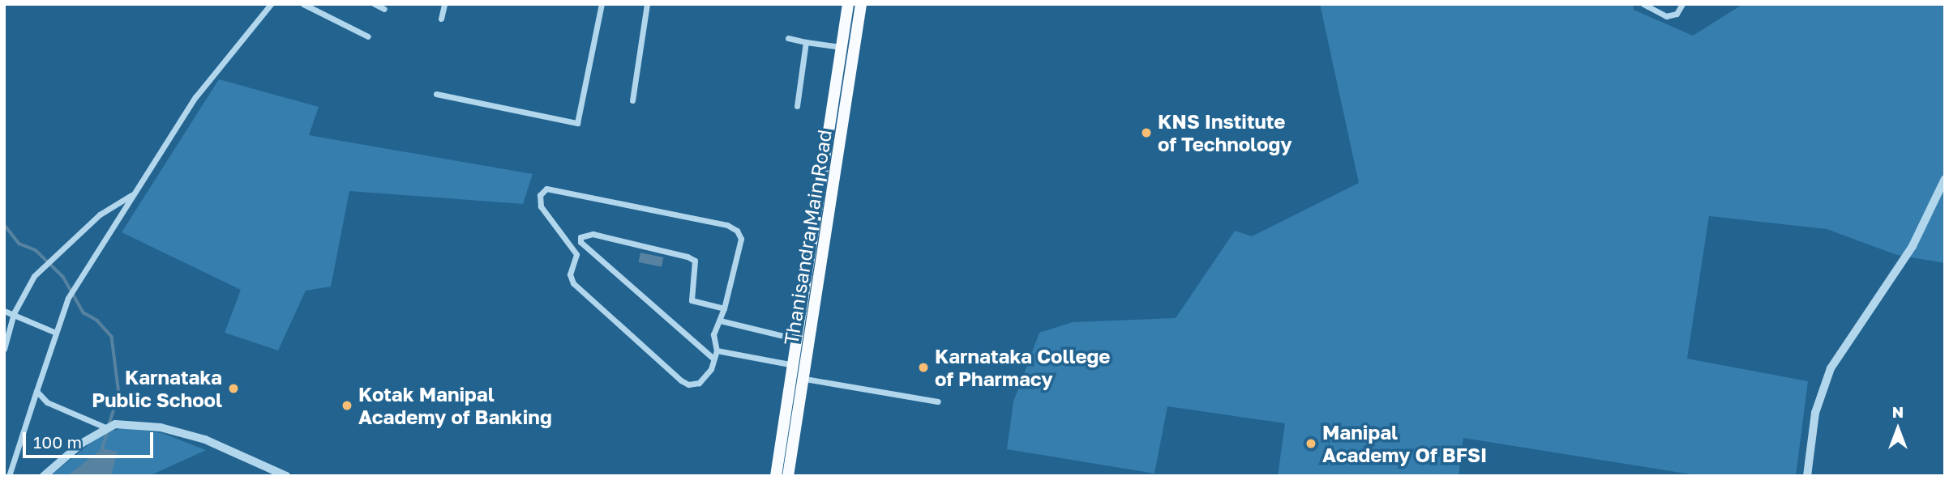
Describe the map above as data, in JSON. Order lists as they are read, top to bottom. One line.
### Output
{"streets":{"main road":["Thanisandra Main Road"]},"places":["KNS Institute of Technology","Karnataka College of Pharmacy","Karnataka Public School","Kotak Manipal Academy of Banking","Manipal Academy Of BFSI"],"scale_bar":"100 m","north":"top"}
